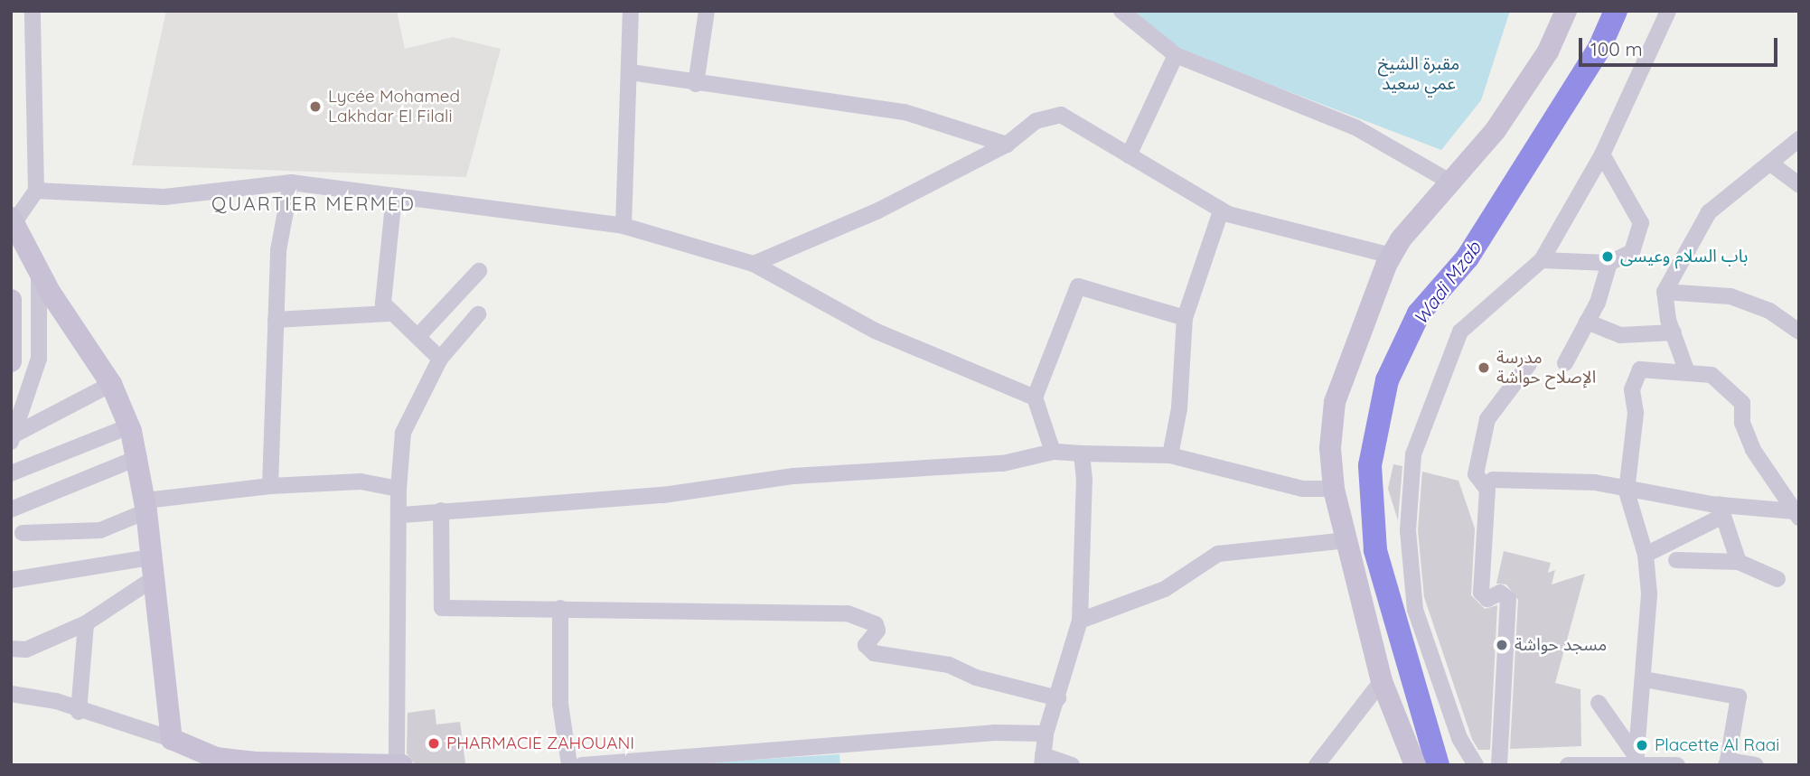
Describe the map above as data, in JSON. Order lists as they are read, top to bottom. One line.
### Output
{"districts":["QUARTIER MERMED"],"water":["Wadi Mzab"],"parks":["مقبرة الشيخ عمي سعيد"],"places":["Lycée Mohamed Lakhdar El Filali","باب السلام وعيسى","مدرسة الإصلاح حواشة","مسجد حواشة","PHARMACIE ZAHOUANI","Placette Al Raai"],"scale_bar":"100 m"}
